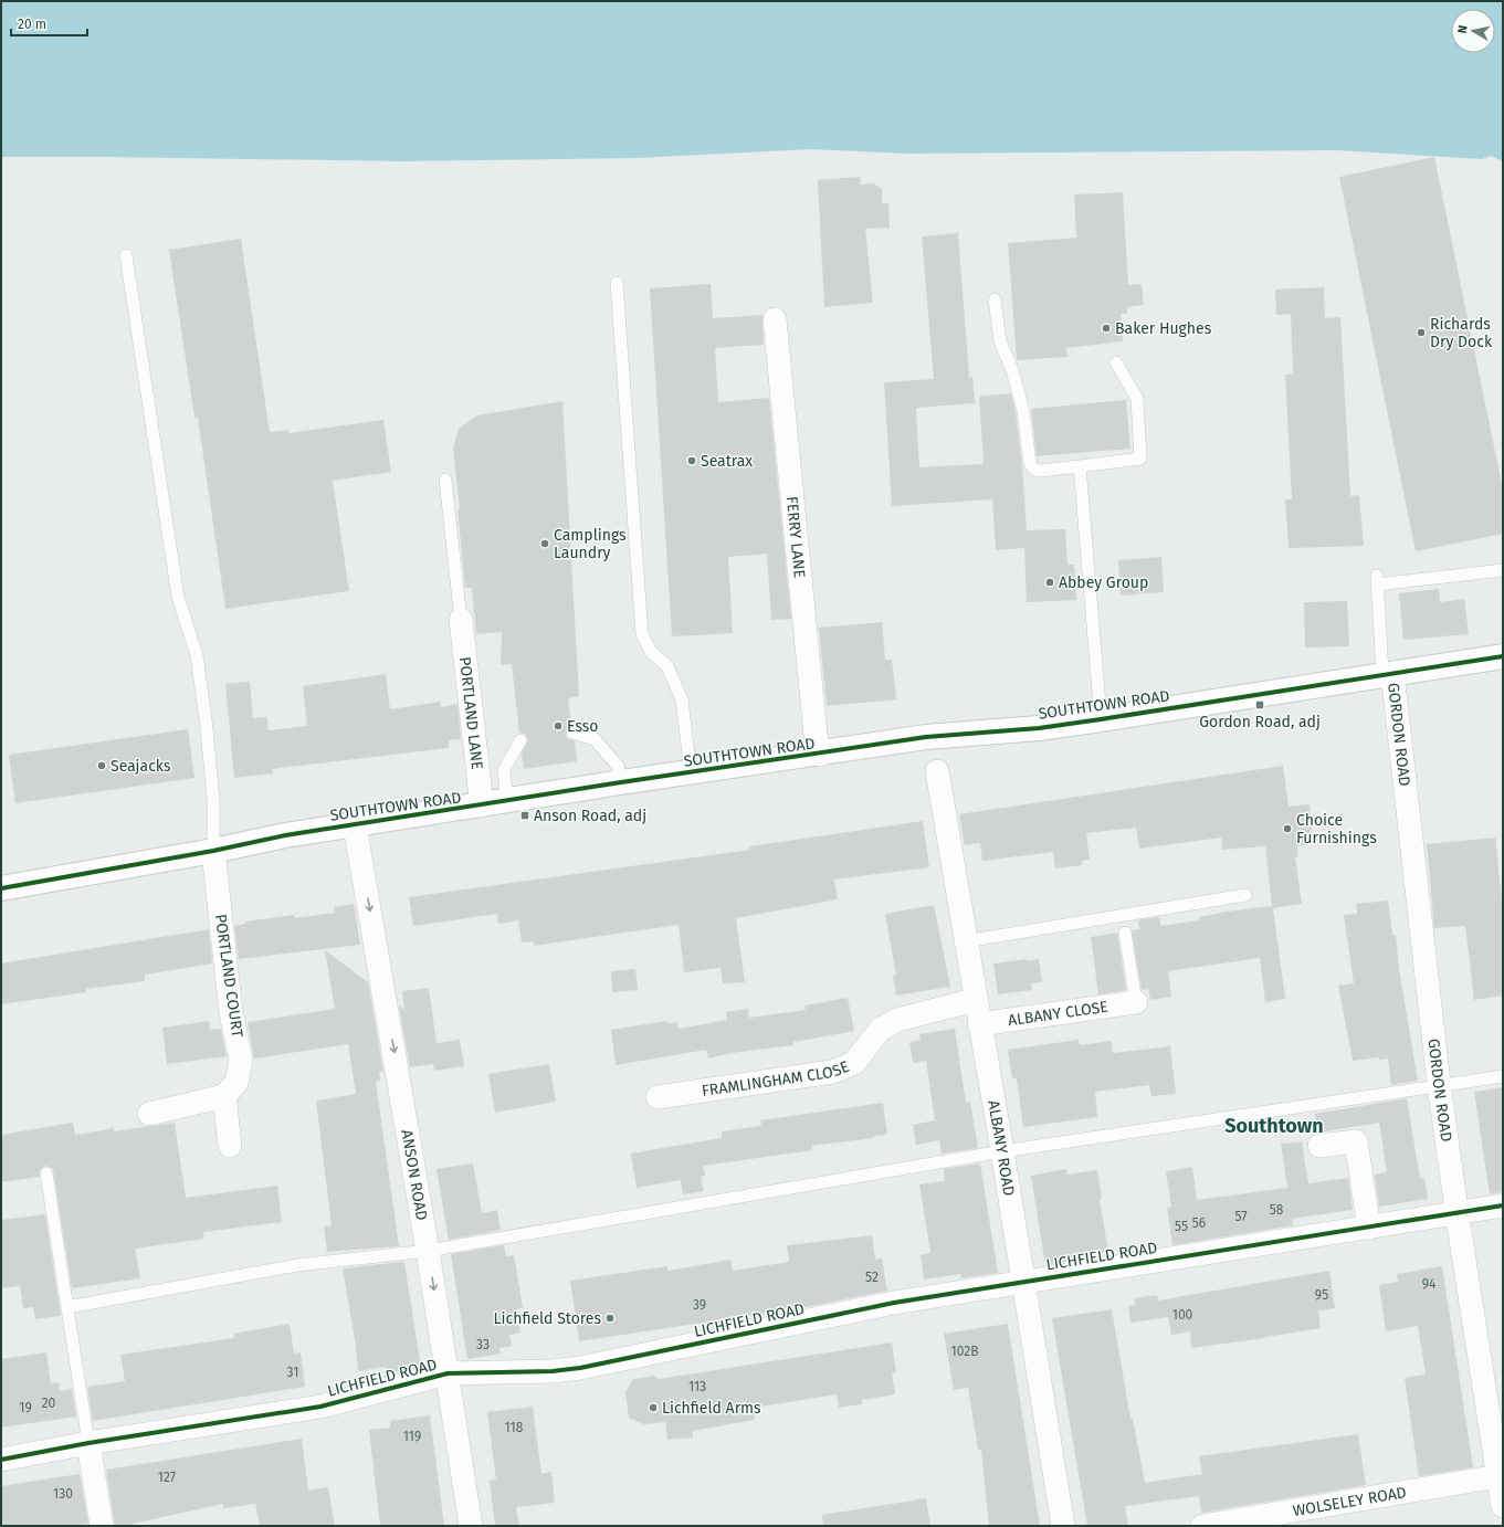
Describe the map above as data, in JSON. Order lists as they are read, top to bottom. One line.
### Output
{"streets":{"street":["FERRY LANE","SOUTHTOWN ROAD","PORTLAND LANE","GORDON ROAD","PORTLAND COURT","ALBANY CLOSE","FRAMLINGHAM CLOSE","ALBANY ROAD","ANSON ROAD","LICHFIELD ROAD","WOLSELEY ROAD"]},"crossings":[["FERRY LANE","SOUTHTOWN ROAD"],["SOUTHTOWN ROAD","PORTLAND LANE"],["SOUTHTOWN ROAD","GORDON ROAD"],["SOUTHTOWN ROAD","PORTLAND COURT"],["SOUTHTOWN ROAD","ANSON ROAD"],["GORDON ROAD","LICHFIELD ROAD"],["GORDON ROAD","WOLSELEY ROAD"],["ALBANY CLOSE","ALBANY ROAD"],["FRAMLINGHAM CLOSE","ALBANY ROAD"],["ALBANY ROAD","LICHFIELD ROAD"],["ANSON ROAD","LICHFIELD ROAD"]],"one_way":["ANSON ROAD"],"districts":["Southtown"],"places":{"other":["Baker Hughes","Richards Dry Dock","Seatrax","Camplings Laundry","Abbey Group","Esso","Seajacks","Choice Furnishings","Lichfield Stores","Lichfield Arms"],"transit":["Gordon Road, adj","Anson Road, adj"]},"house_numbers":["58","57","56","55","52","94","95","39","100","33","102B","31","113","20","19","118","119","127","130"],"scale_bar":"20 m","north":"left"}
